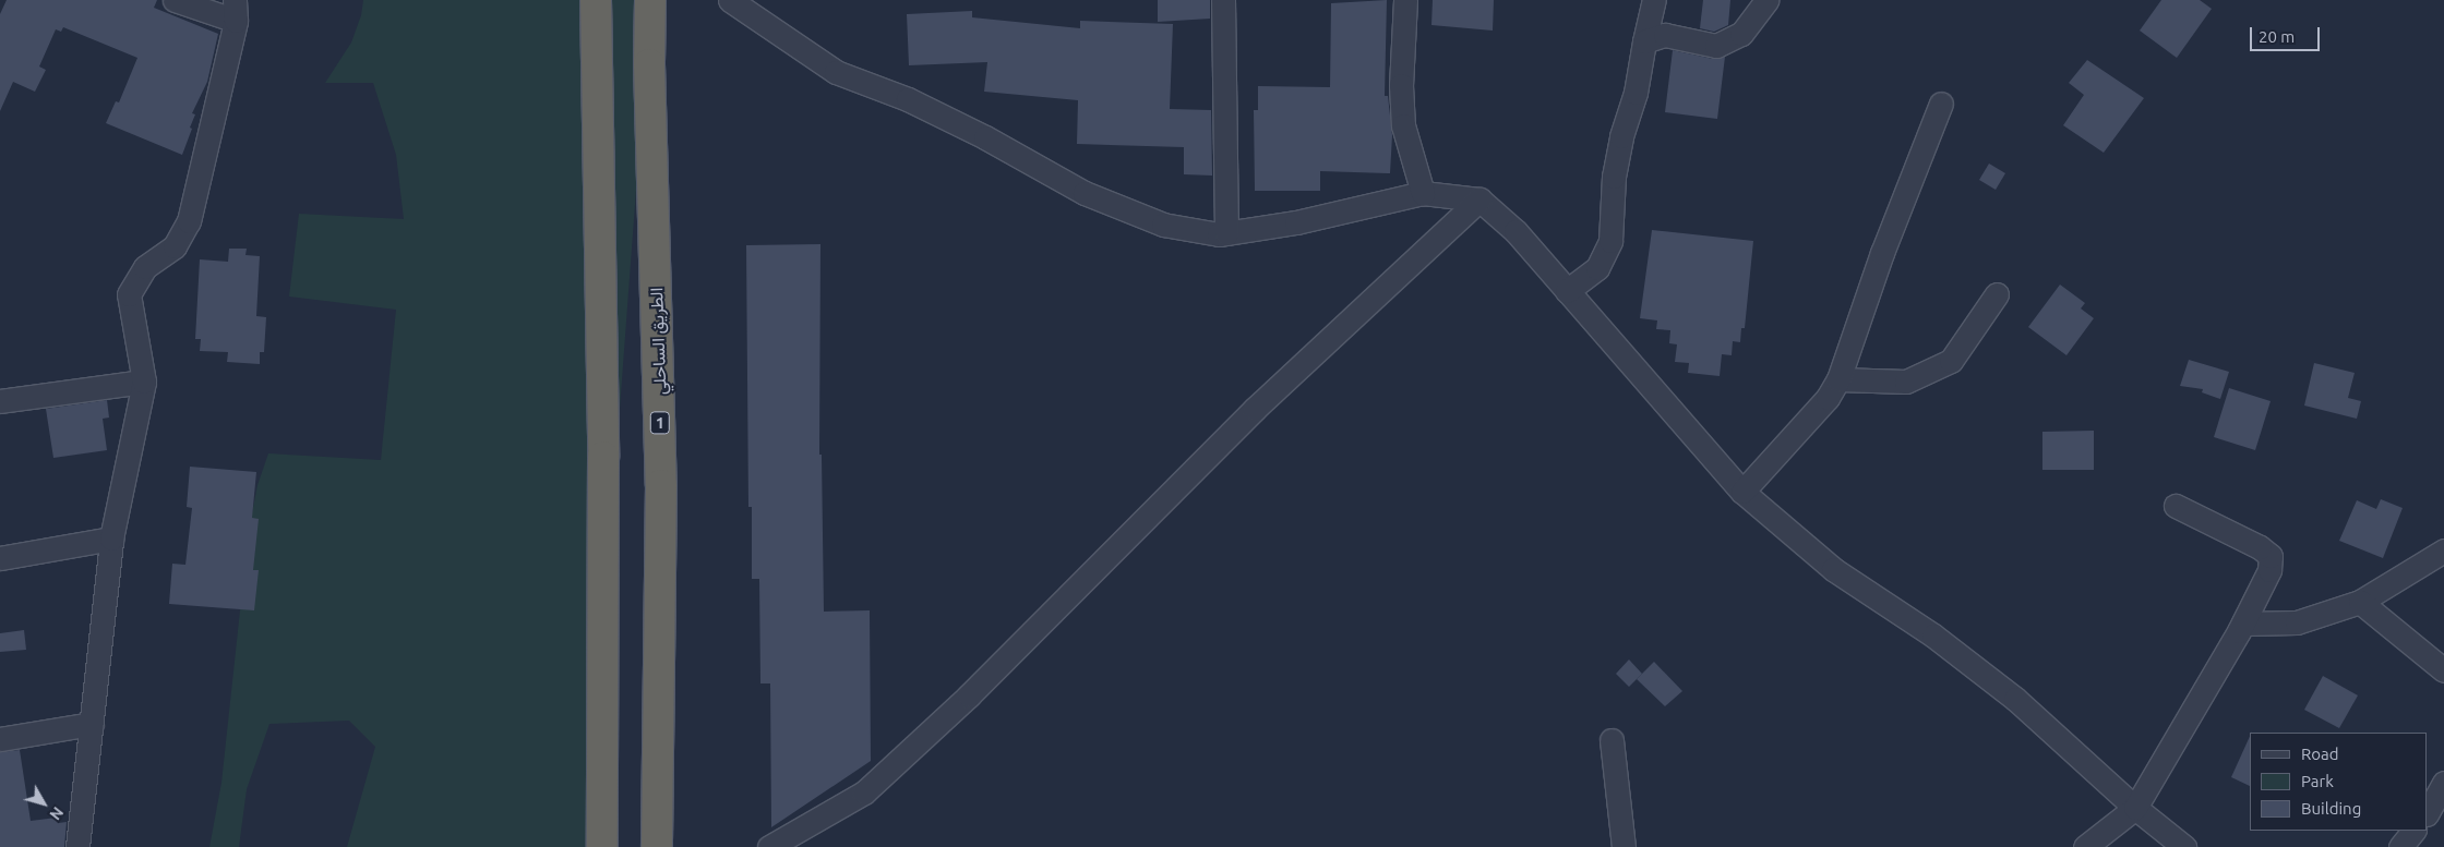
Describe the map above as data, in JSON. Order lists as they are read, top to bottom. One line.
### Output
{"streets":{"highway":["الطريق الساحلي","1"]},"legend":["Road","Park","Building"],"scale_bar":"20 m","north":"bottom right"}
